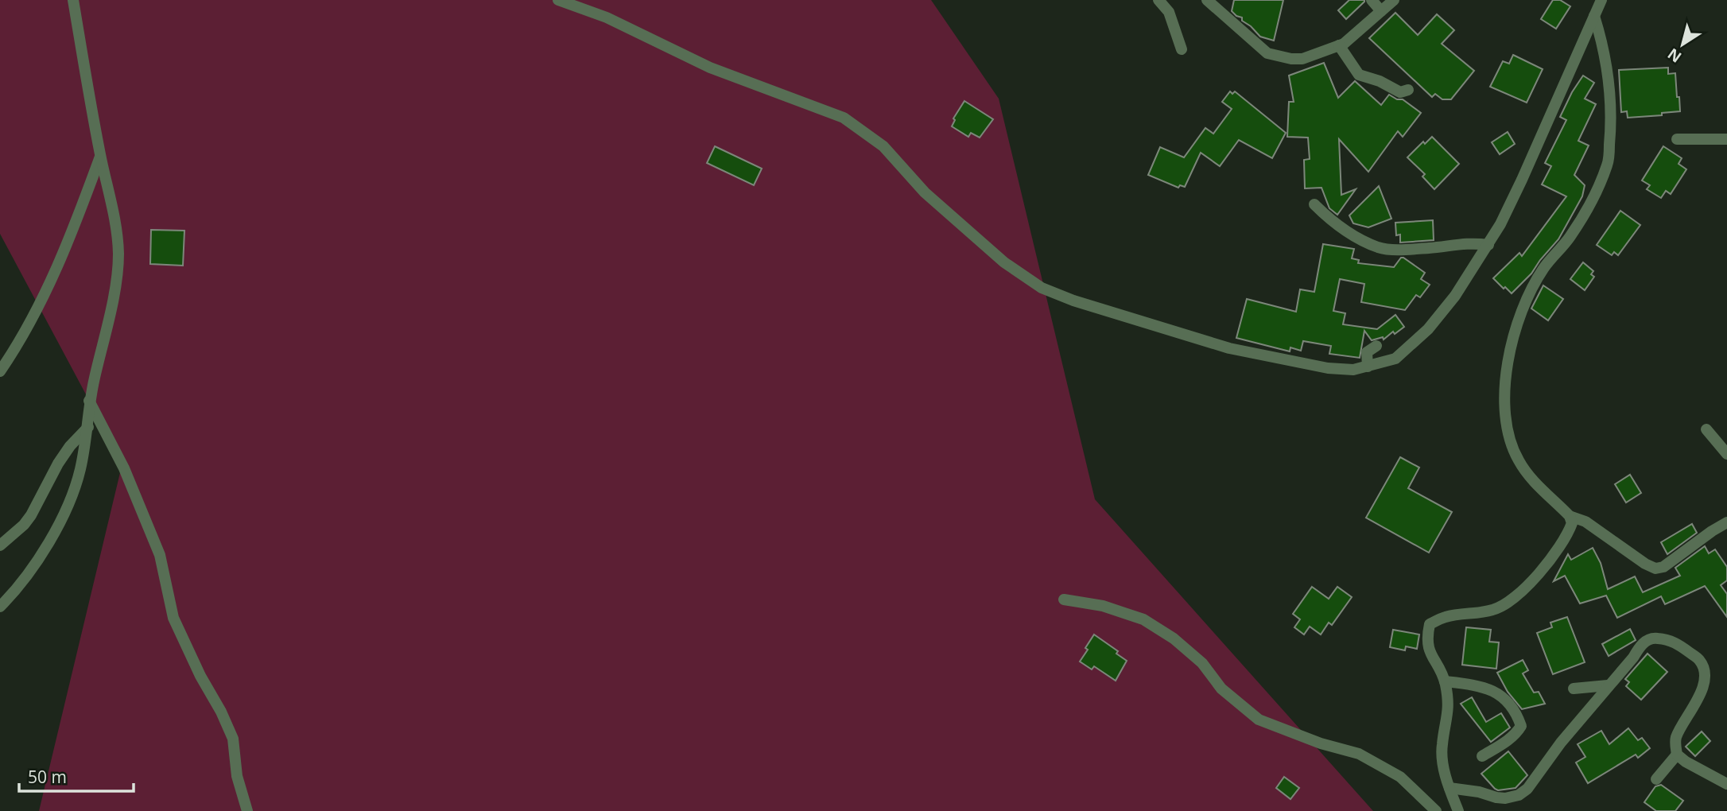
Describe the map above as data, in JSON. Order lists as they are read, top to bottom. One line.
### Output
{"scale_bar":"50 m","north":"bottom left"}
